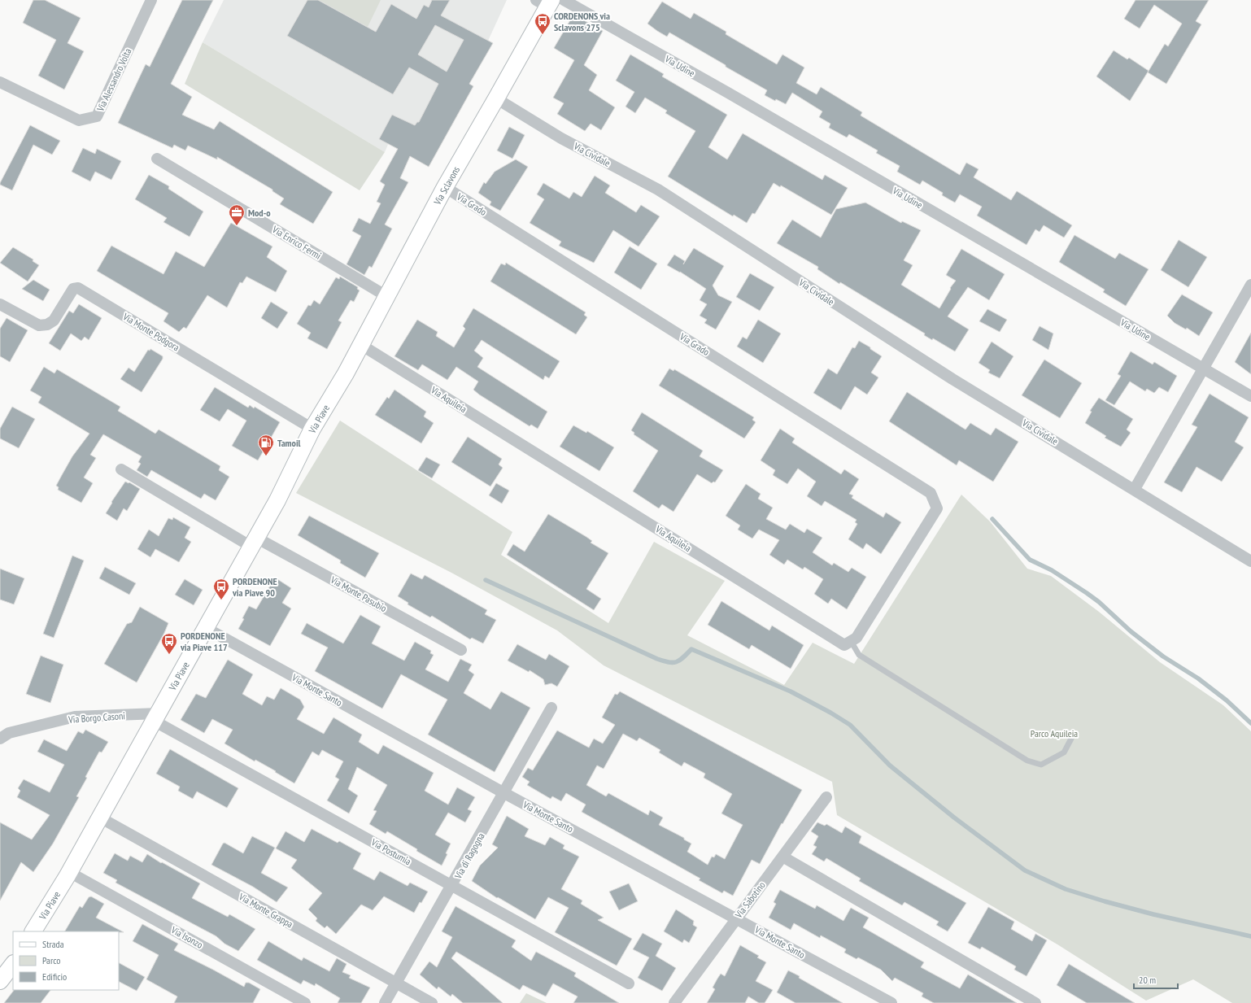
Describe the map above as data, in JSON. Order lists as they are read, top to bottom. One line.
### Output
{"streets":{"street":["Via Udine","Via Alessandro Volta","Via Cividale","Via Sclavons","Via Grado","Via Enrico Fermi","Via Monte Podgora","Via Aquileia","Via Piave","Via Monte Pasubio","Via Monte Santo","Via Borgo Casoni","Via Postumia","Via di Ragogna","Via Sabotino","Via Monte Grappa","Via Isonzo"]},"crossings":[["Via Cividale","Via Sclavons"],["Via Sclavons","Via Grado"],["Via Sclavons","Via Enrico Fermi"],["Via Sclavons","Via Aquileia"],["Via Sclavons","Via Piave"],["Via Grado","Via Aquileia"],["Via Monte Podgora","Via Piave"],["Via Piave","Via Monte Pasubio"],["Via Piave","Via Monte Santo"],["Via Piave","Via Borgo Casoni"],["Via Piave","Via Postumia"],["Via Piave","Via Monte Grappa"],["Via Piave","Via Isonzo"],["Via Monte Santo","Via di Ragogna"],["Via Monte Santo","Via Sabotino"],["Via Borgo Casoni","Via Postumia"],["Via Postumia","Via di Ragogna"],["Via di Ragogna","Via Monte Grappa"]],"parks":["Parco Aquileia"],"places":{"bus stop":["CORDENONS via Sclavons 275","PORDENONE via Piave 90","PORDENONE via Piave 117"],"office":["Mod-o"],"fuel station":["Tamoil"]},"legend":["Strada","Parco","Edificio"],"scale_bar":"20 m"}
